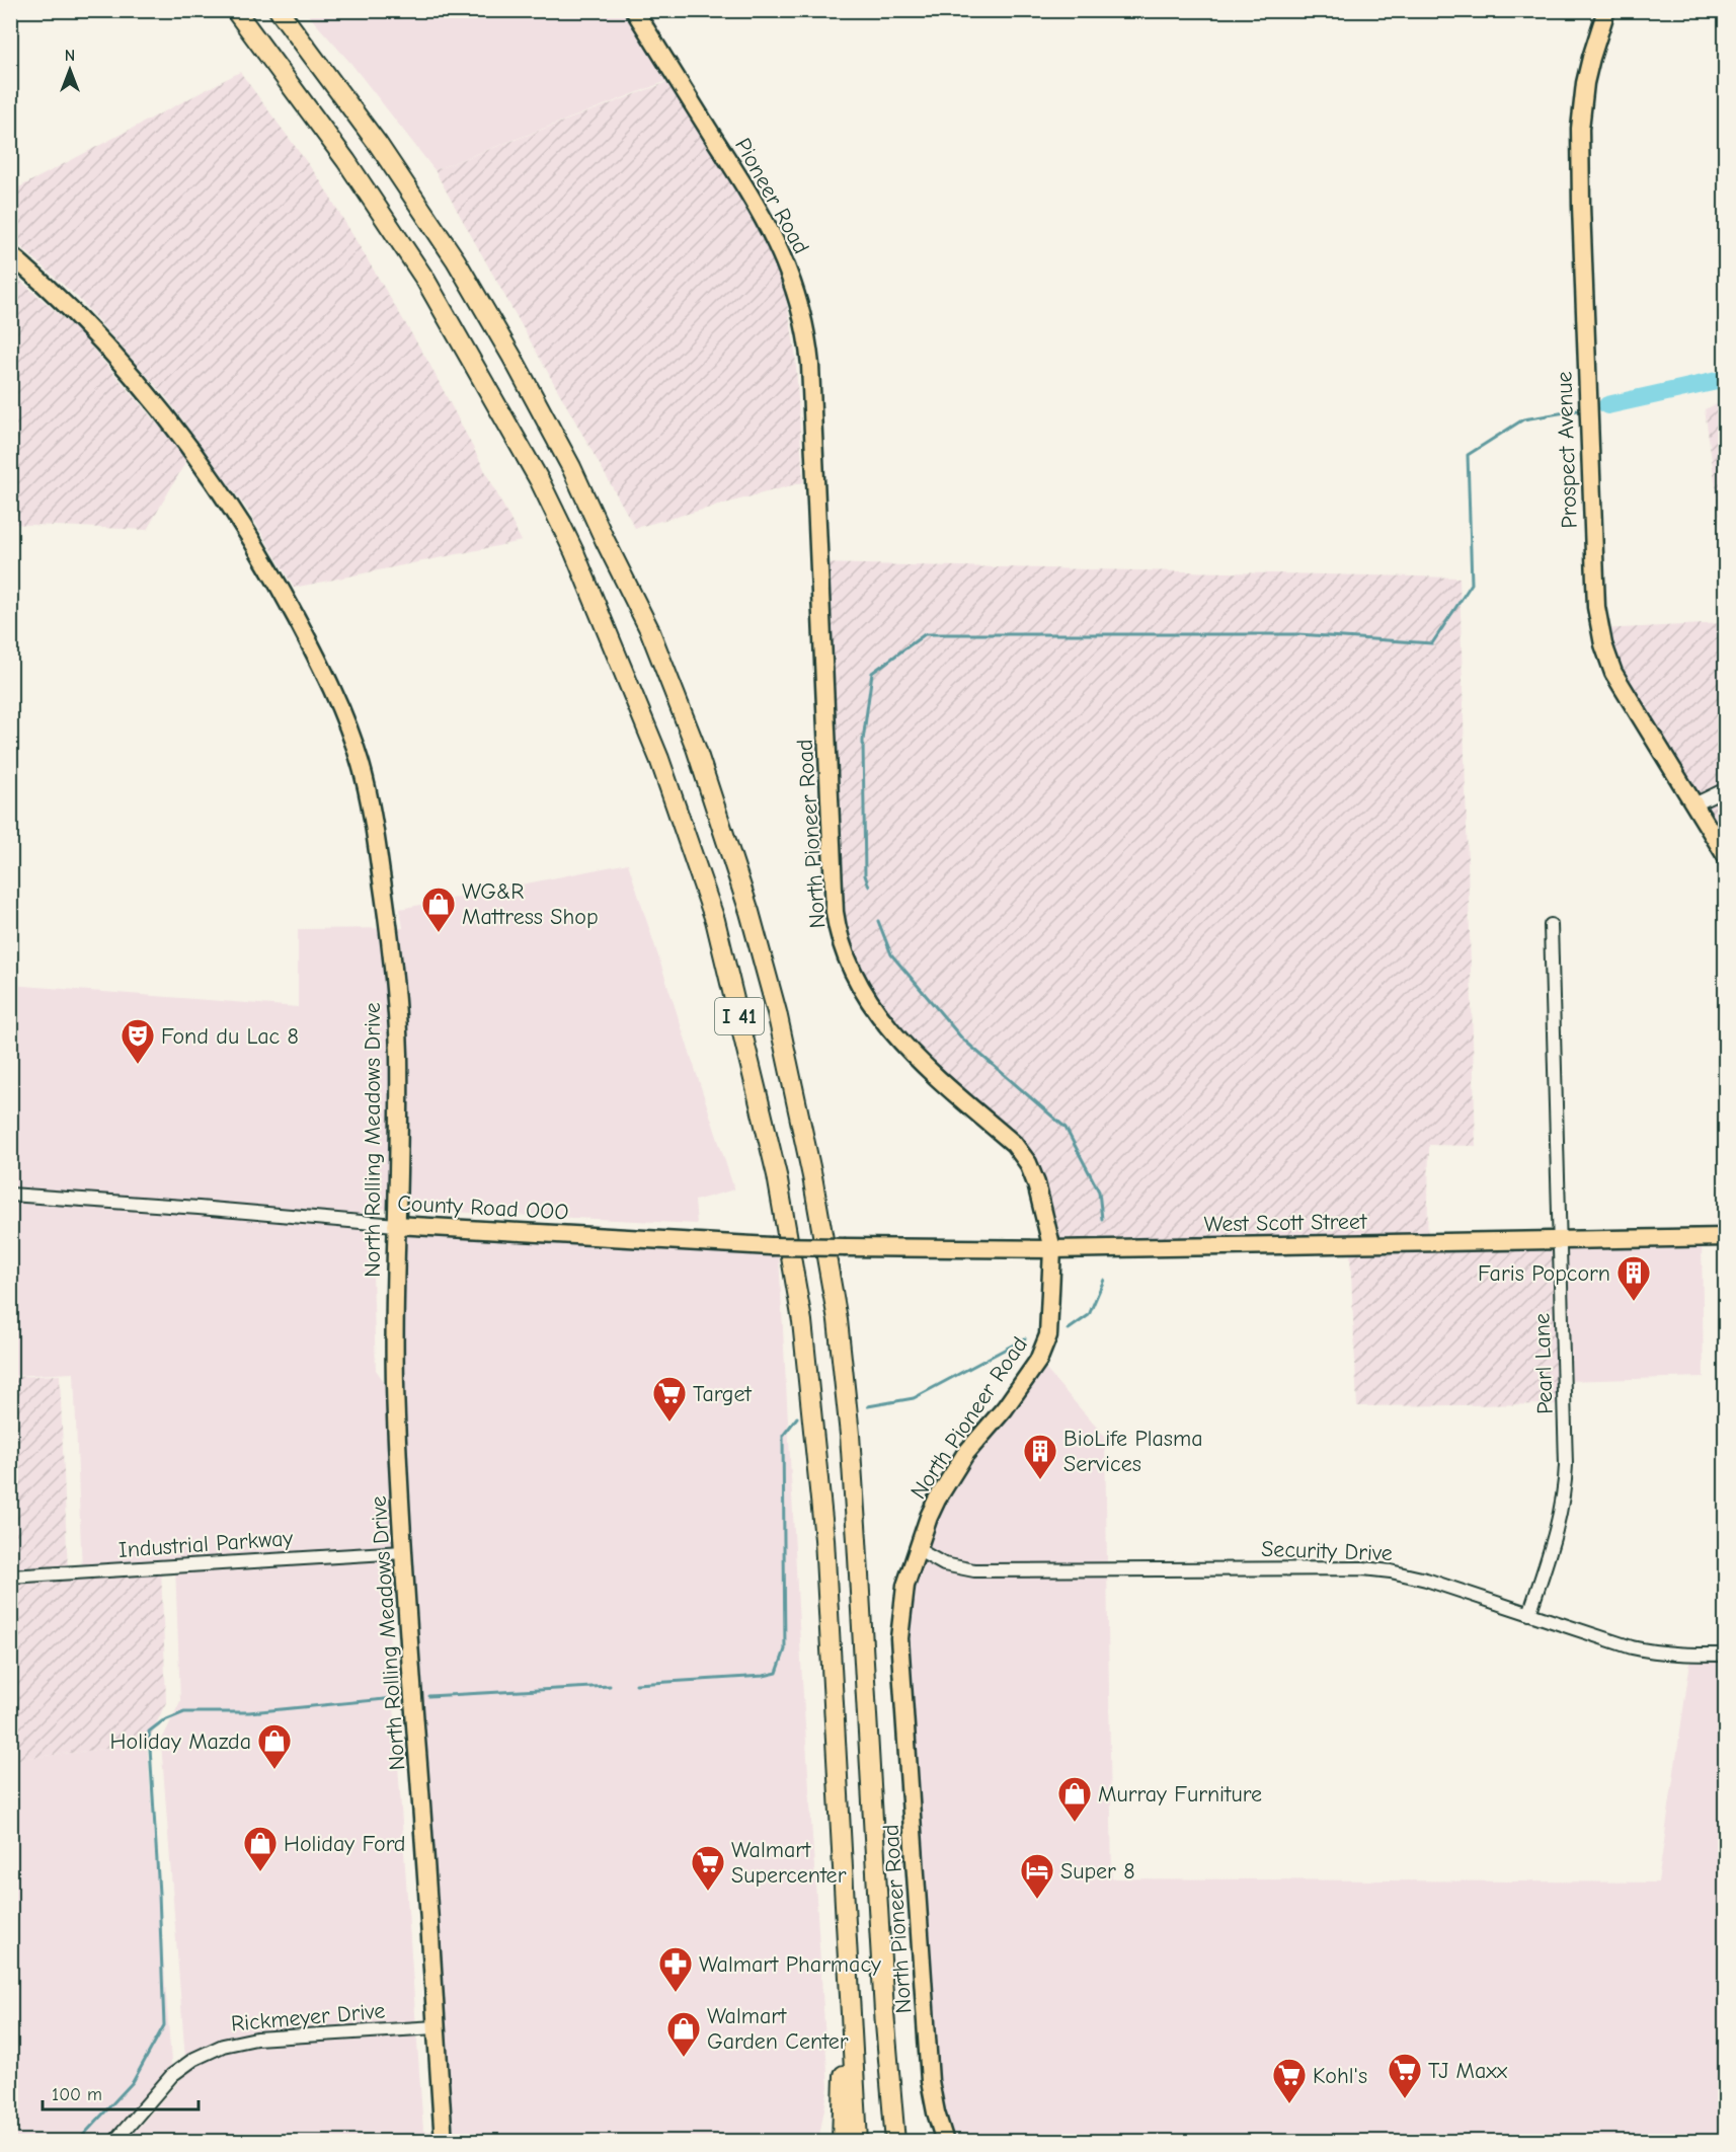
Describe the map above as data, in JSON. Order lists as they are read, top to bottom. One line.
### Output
{"streets":{"highway":["I 41"],"main road":["Pioneer Road","Prospect Avenue","North Pioneer Road","North Rolling Meadows Drive","County Road OOO","West Scott Street"],"street":["Pearl Lane","Industrial Parkway","Security Drive","Rickmeyer Drive"]},"crossings":[["Pioneer Road","North Pioneer Road"],["North Pioneer Road","West Scott Street"],["North Pioneer Road","Security Drive"],["North Rolling Meadows Drive","County Road OOO"],["North Rolling Meadows Drive","Industrial Parkway"],["North Rolling Meadows Drive","Rickmeyer Drive"],["County Road OOO","West Scott Street"],["West Scott Street","Pearl Lane"],["Pearl Lane","Security Drive"]],"places":{"shop":["WG&R Mattress Shop","Holiday Mazda","Murray Furniture","Holiday Ford","Walmart Garden Center"],"theatre":["Fond du Lac 8"],"building":["Faris Popcorn","BioLife Plasma Services"],"supermarket":["Target","Walmart Supercenter","TJ Maxx","Kohl's"],"hotel":["Super 8"],"pharmacy":["Walmart Pharmacy"]},"scale_bar":"100 m","north":"top"}
